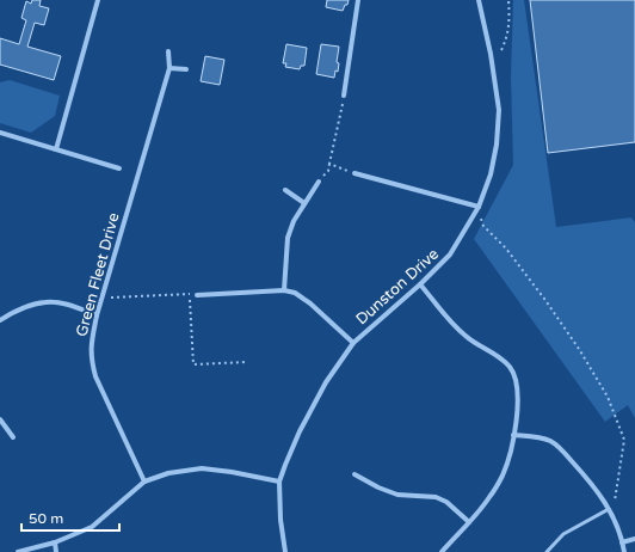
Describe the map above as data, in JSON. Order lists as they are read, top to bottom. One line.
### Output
{"streets":{"street":["Green Fleet Drive","Dunston Drive"]},"scale_bar":"50 m"}
